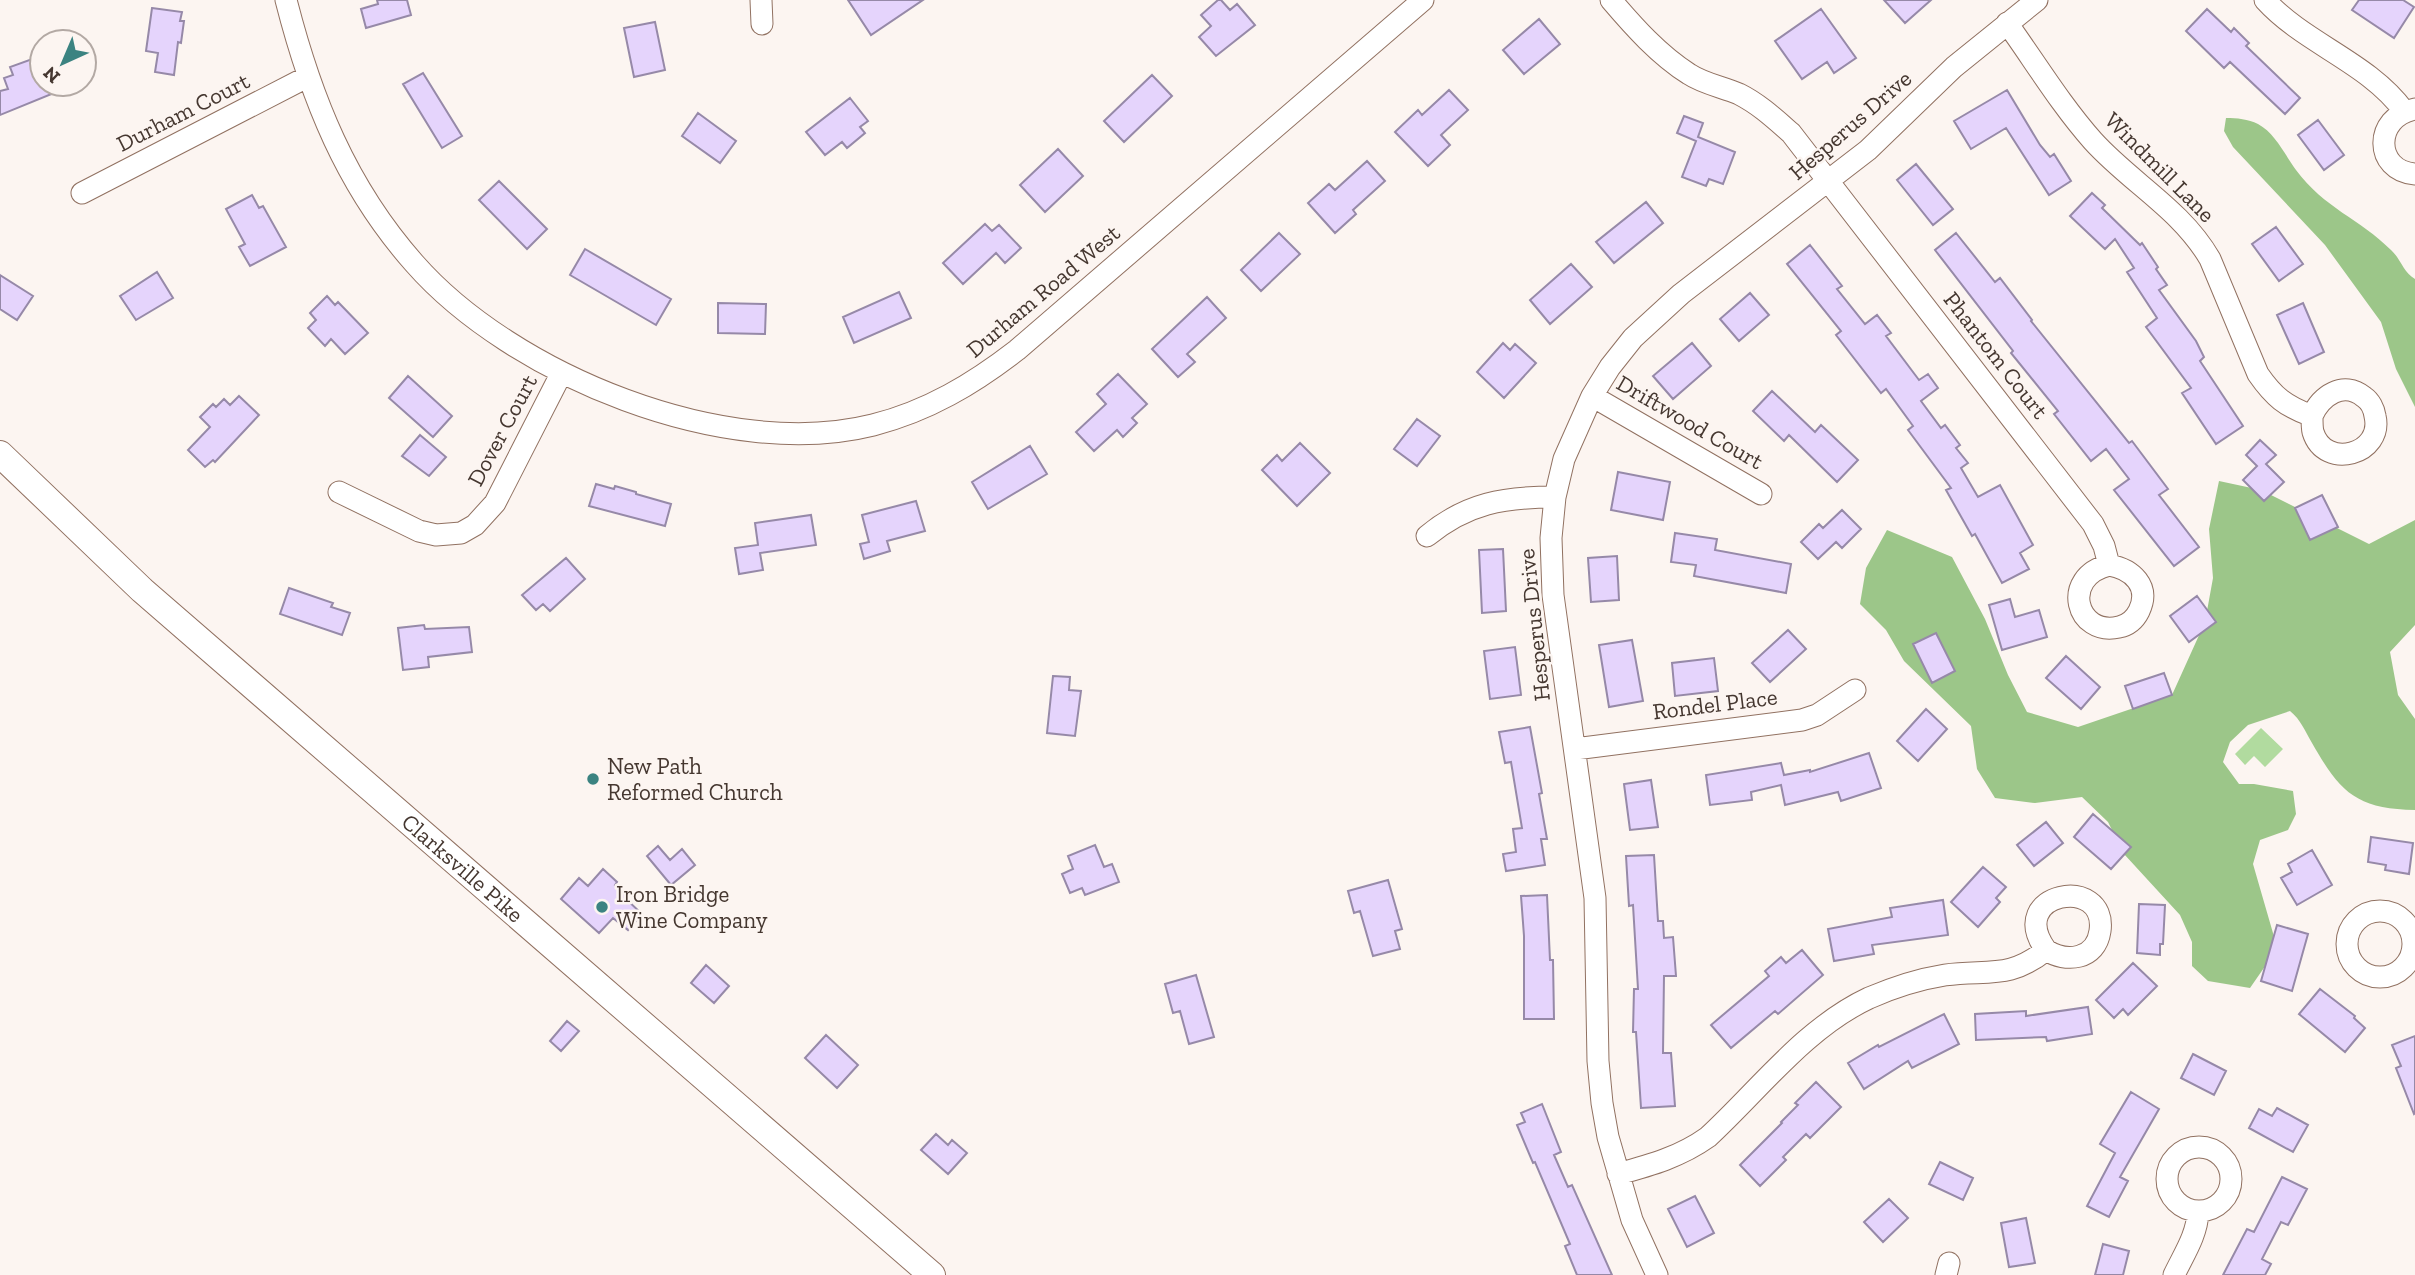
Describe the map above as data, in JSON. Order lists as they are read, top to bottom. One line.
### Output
{"streets":{"main road":["Clarksville Pike"],"street":["Durham Court","Hesperus Drive","Windmill Lane","Durham Road West","Phantom Court","Driftwood Court","Dover Court","Rondel Place"]},"crossings":[["Durham Court","Durham Road West"],["Hesperus Drive","Windmill Lane"],["Hesperus Drive","Phantom Court"],["Hesperus Drive","Driftwood Court"],["Hesperus Drive","Rondel Place"],["Durham Road West","Dover Court"]],"places":["New Path Reformed Church","Iron Bridge Wine Company"],"north":"bottom left"}
